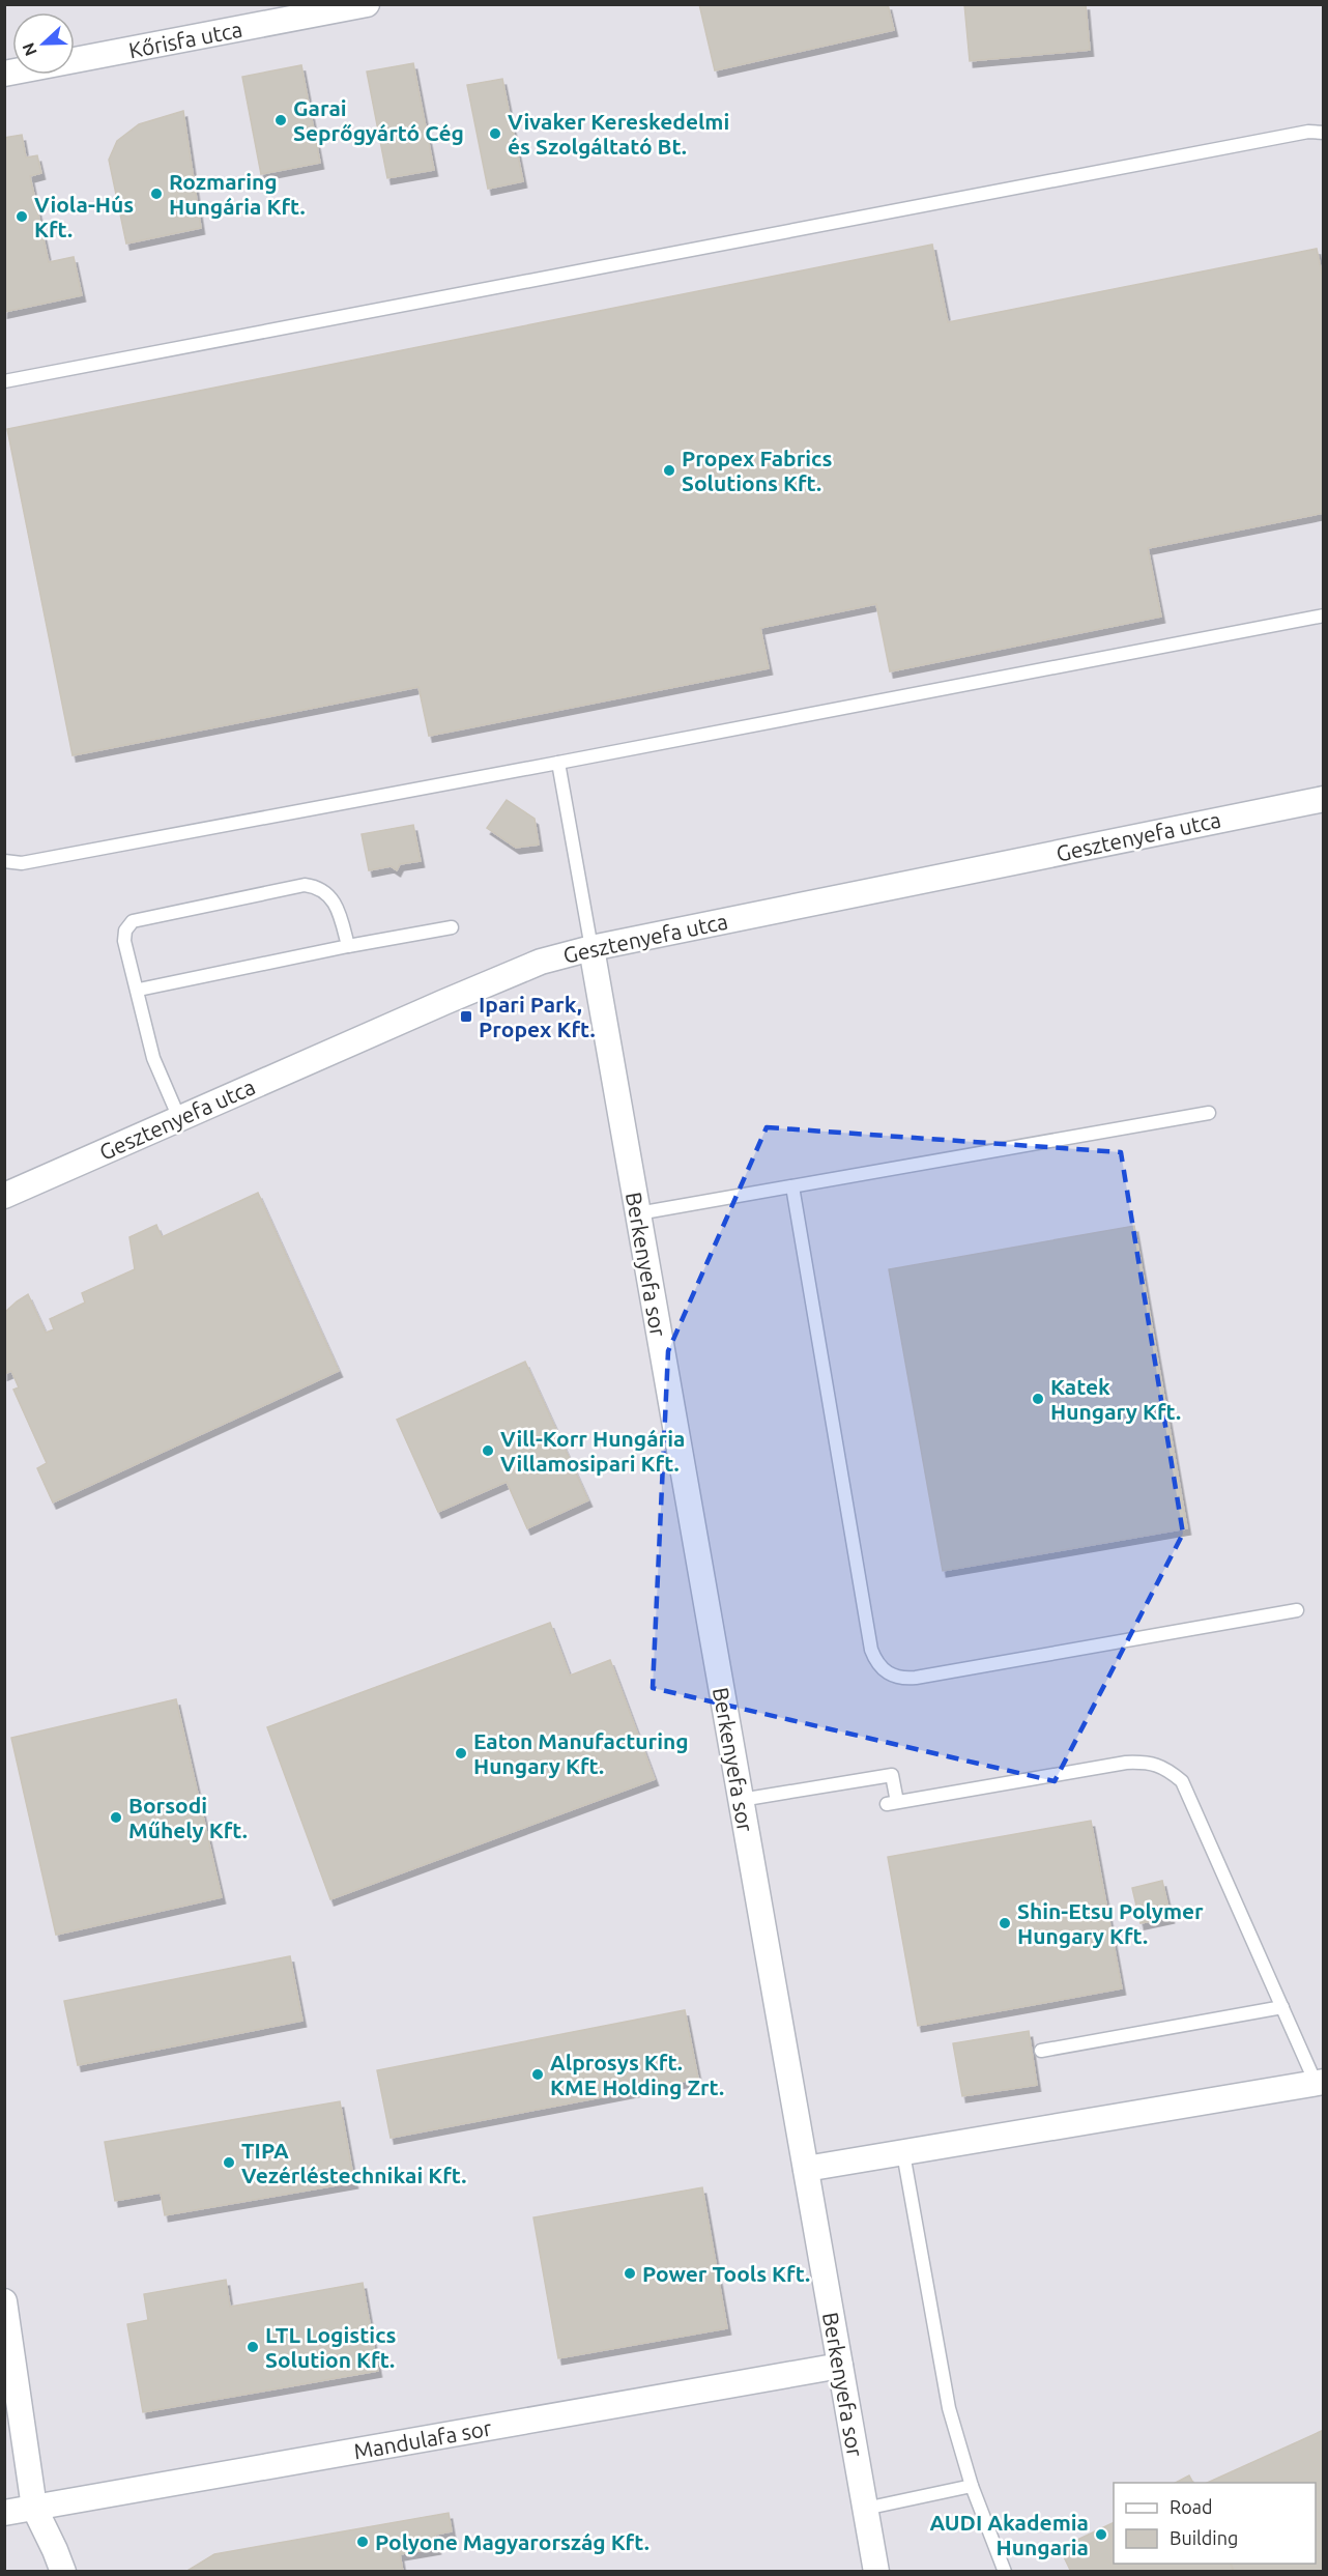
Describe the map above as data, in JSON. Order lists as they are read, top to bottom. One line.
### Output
{"streets":{"street":["Kőrisfa utca","Gesztenyefa utca","Berkenyefa sor","Mandulafa sor"]},"crossings":[["Gesztenyefa utca","Berkenyefa sor"],["Berkenyefa sor","Mandulafa sor"]],"places":{"other":["Garai Seprőgyártó Cég","Vivaker Kereskedelmi és Szolgáltató Bt.","Rozmaring Hungária Kft.","Viola-Hús Kft.","Propex Fabrics Solutions Kft.","Katek Hungary Kft.","Vill-Korr Hungária Villamosipari Kft.","Eaton Manufacturing Hungary Kft.","Borsodi Műhely Kft.","Shin-Etsu Polymer Hungary Kft.","Alprosys Kft. KME Holding Zrt.","TIPA Vezérléstechnikai Kft.","Power Tools Kft.","LTL Logistics Solution Kft.","AUDI Akademia Hungaria","Polyone Magyarország Kft."],"transit":["Ipari Park, Propex Kft."]},"legend":["Road","Building"],"north":"left"}
